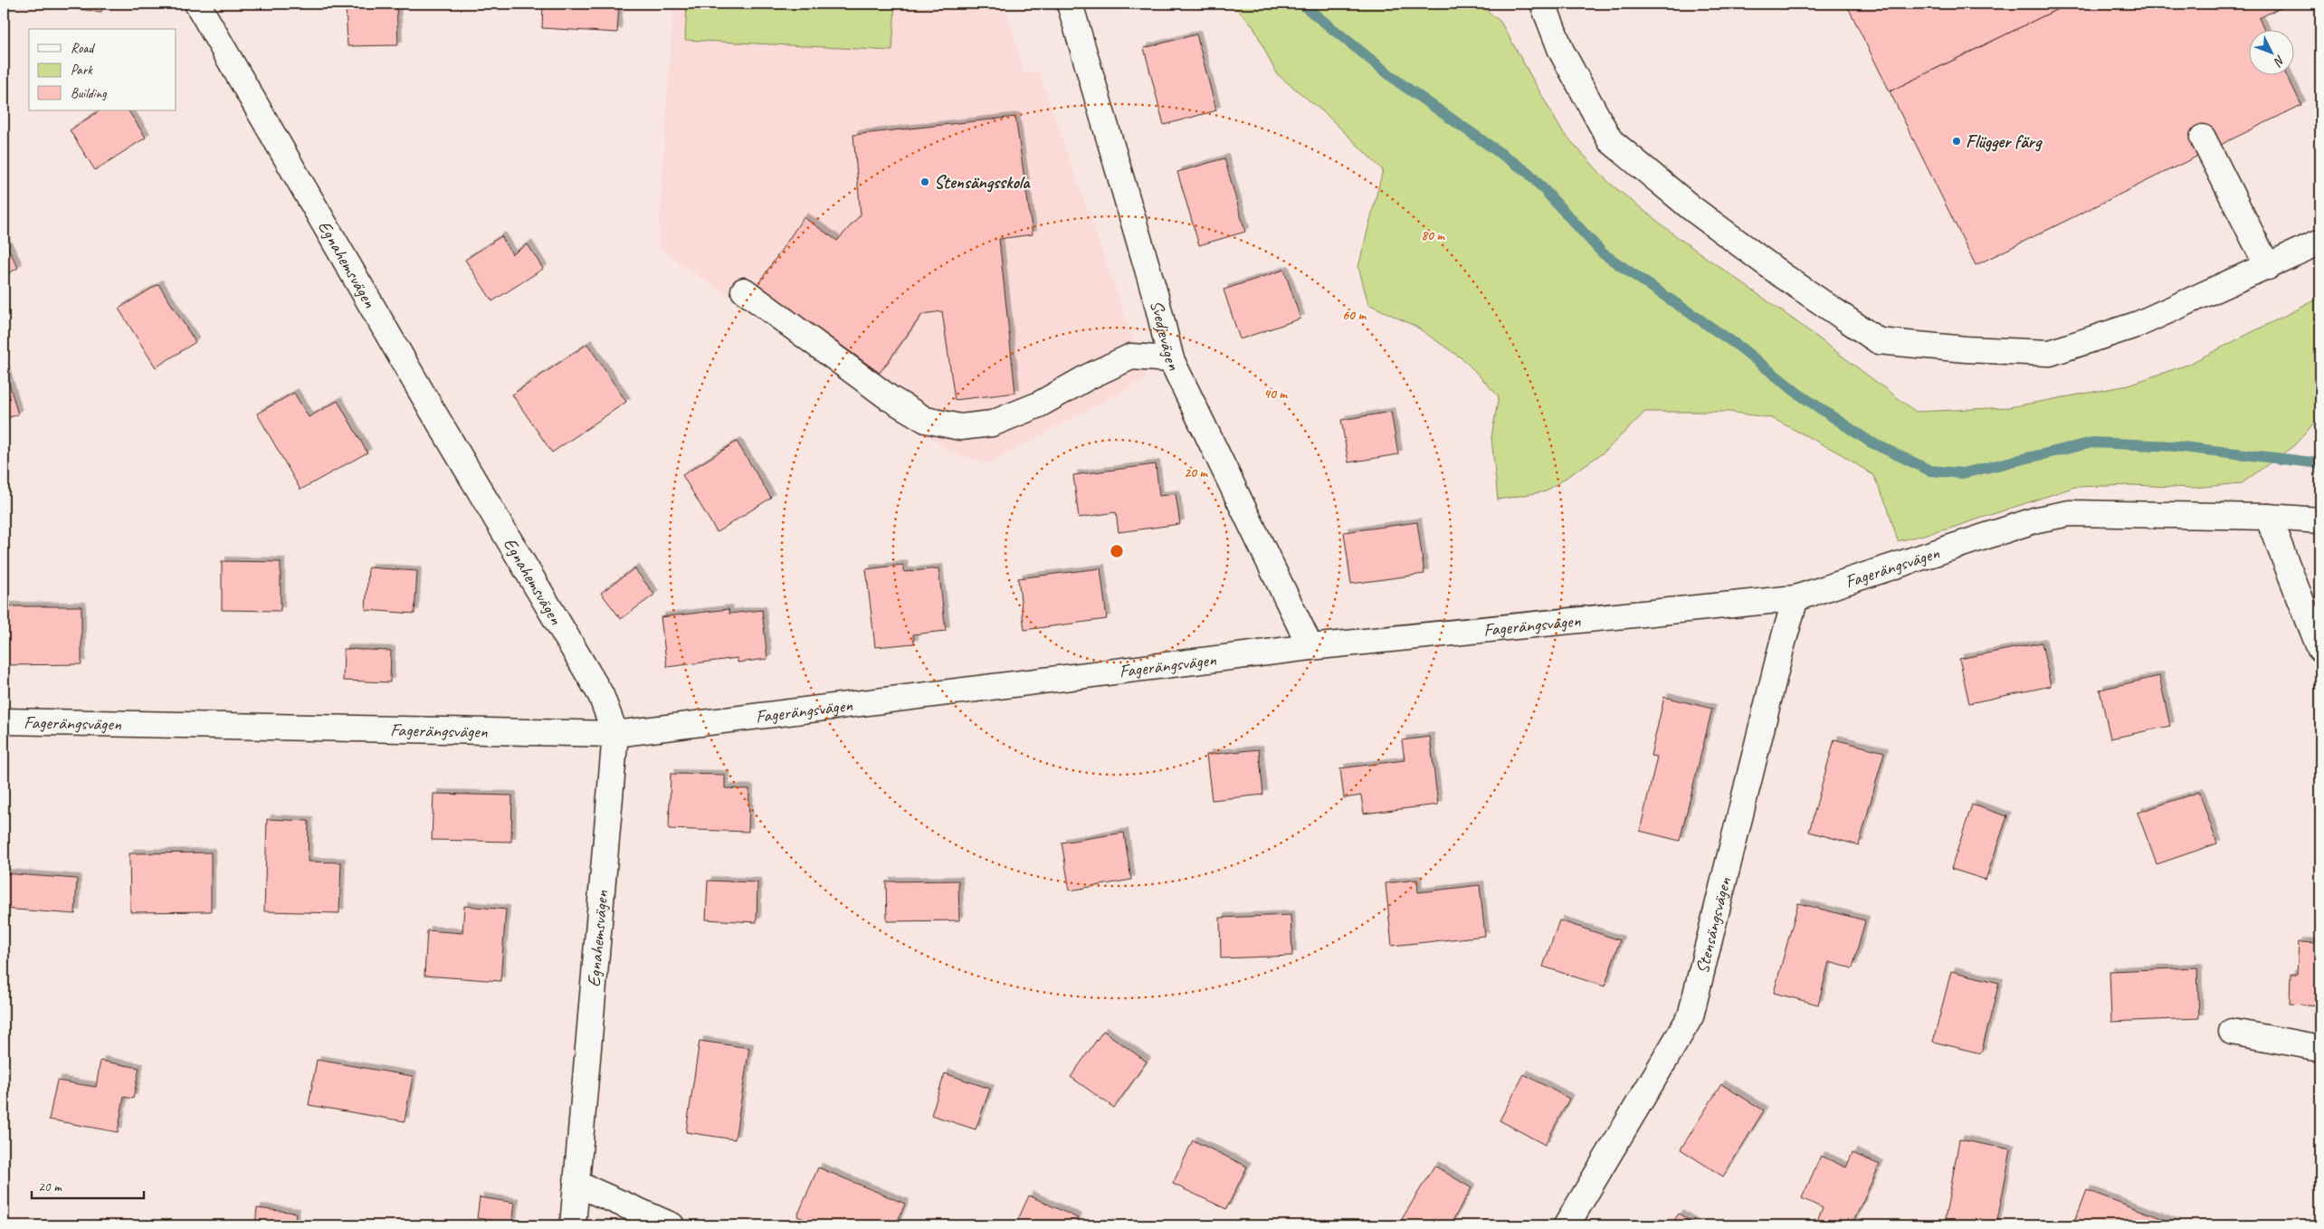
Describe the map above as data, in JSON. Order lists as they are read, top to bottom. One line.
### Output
{"streets":{"street":["Egnahemsvägen","Svedjevägen","Fagerängsvägen","Stensängsvägen"]},"crossings":[["Egnahemsvägen","Fagerängsvägen"],["Svedjevägen","Fagerängsvägen"],["Fagerängsvägen","Stensängsvägen"]],"places":["Flügger färg","Stensängsskola"],"legend":["Road","Park","Building"],"scale_bar":"20 m","north":"bottom right","rings":["80 m","60 m","40 m","20 m"]}
